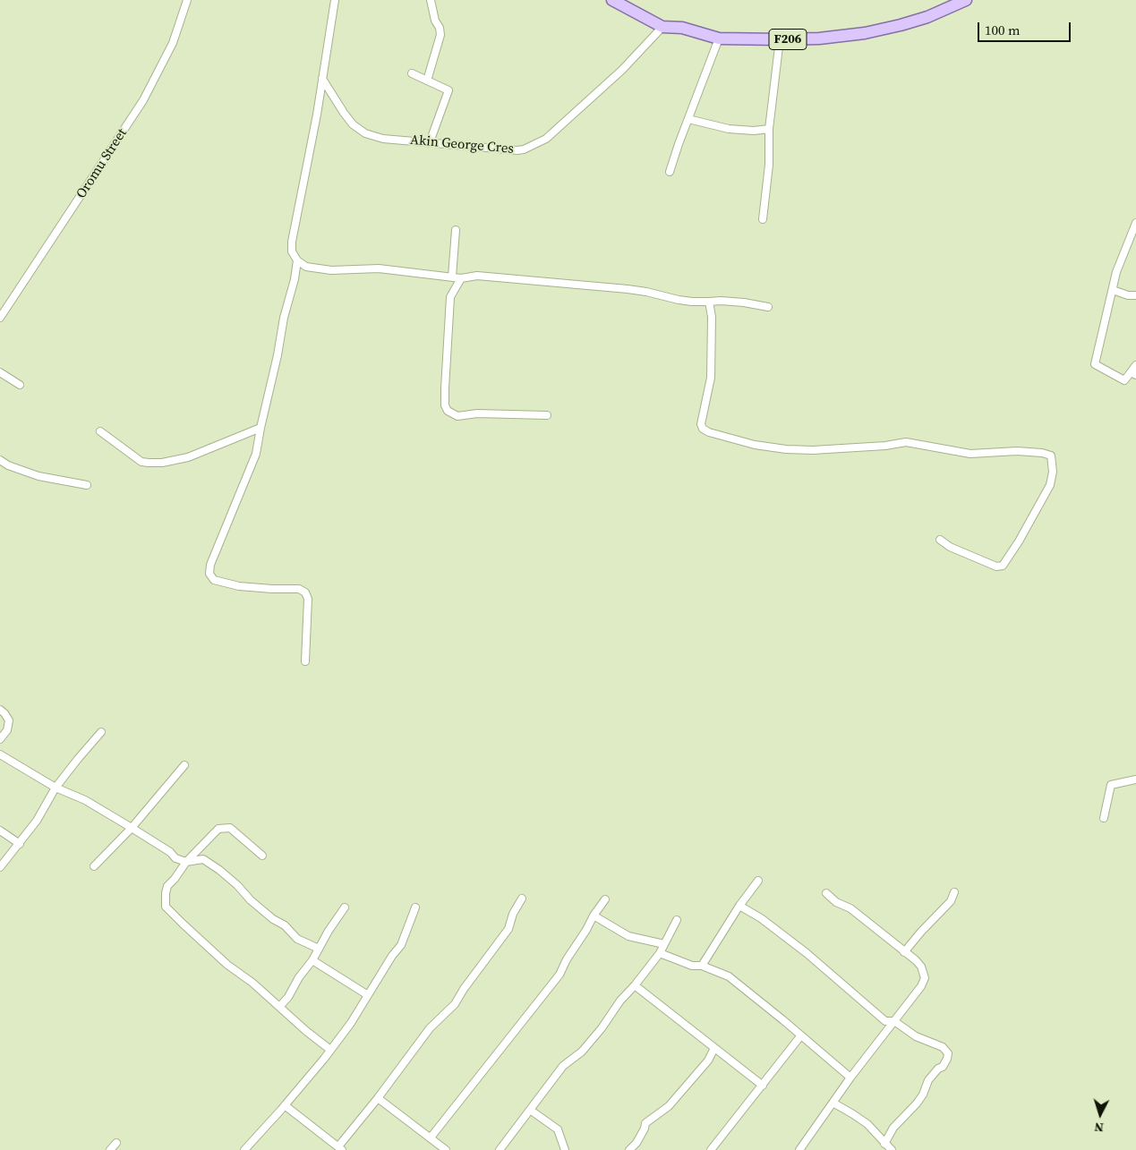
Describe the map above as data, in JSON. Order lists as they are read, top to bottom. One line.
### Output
{"streets":{"main road":["F206"],"street":["Akin George Cres","Oromu Street"]},"crossings":[["F206","Akin George Cres"]],"scale_bar":"100 m","north":"bottom"}
